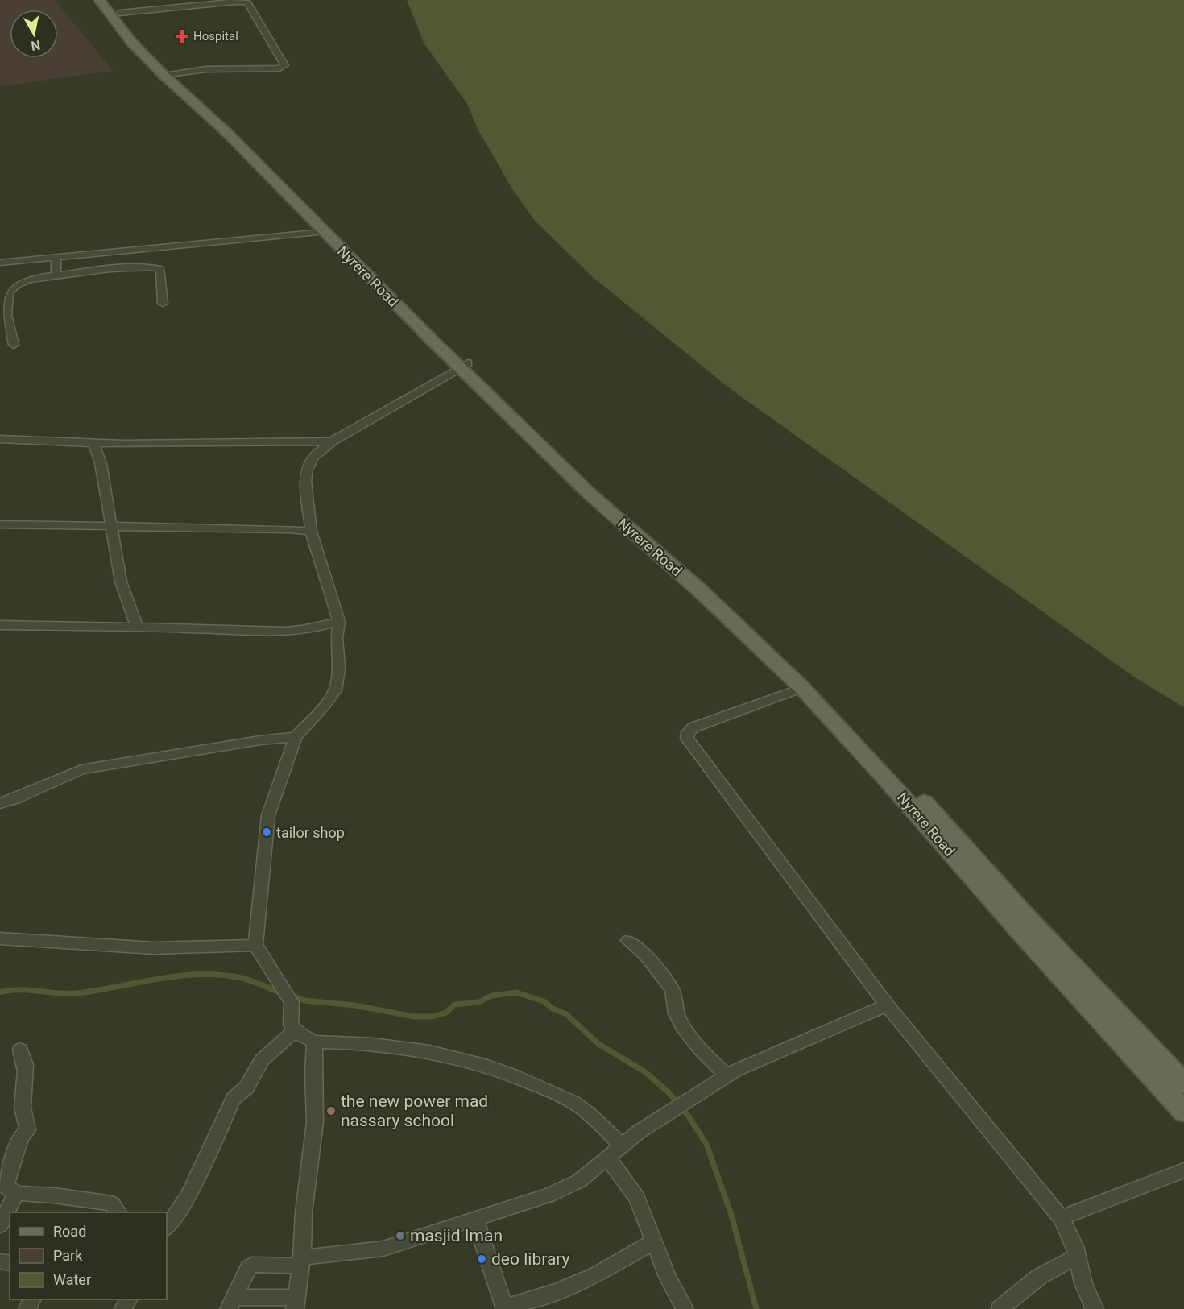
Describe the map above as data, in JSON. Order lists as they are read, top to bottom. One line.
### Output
{"streets":{"main road":["Nyrere Road"]},"places":{"health":["Hospital"],"other":["tailor shop","the new power mad nassary school","masjid Iman","deo library"]},"legend":["Road","Park","Water"],"north":"bottom"}
